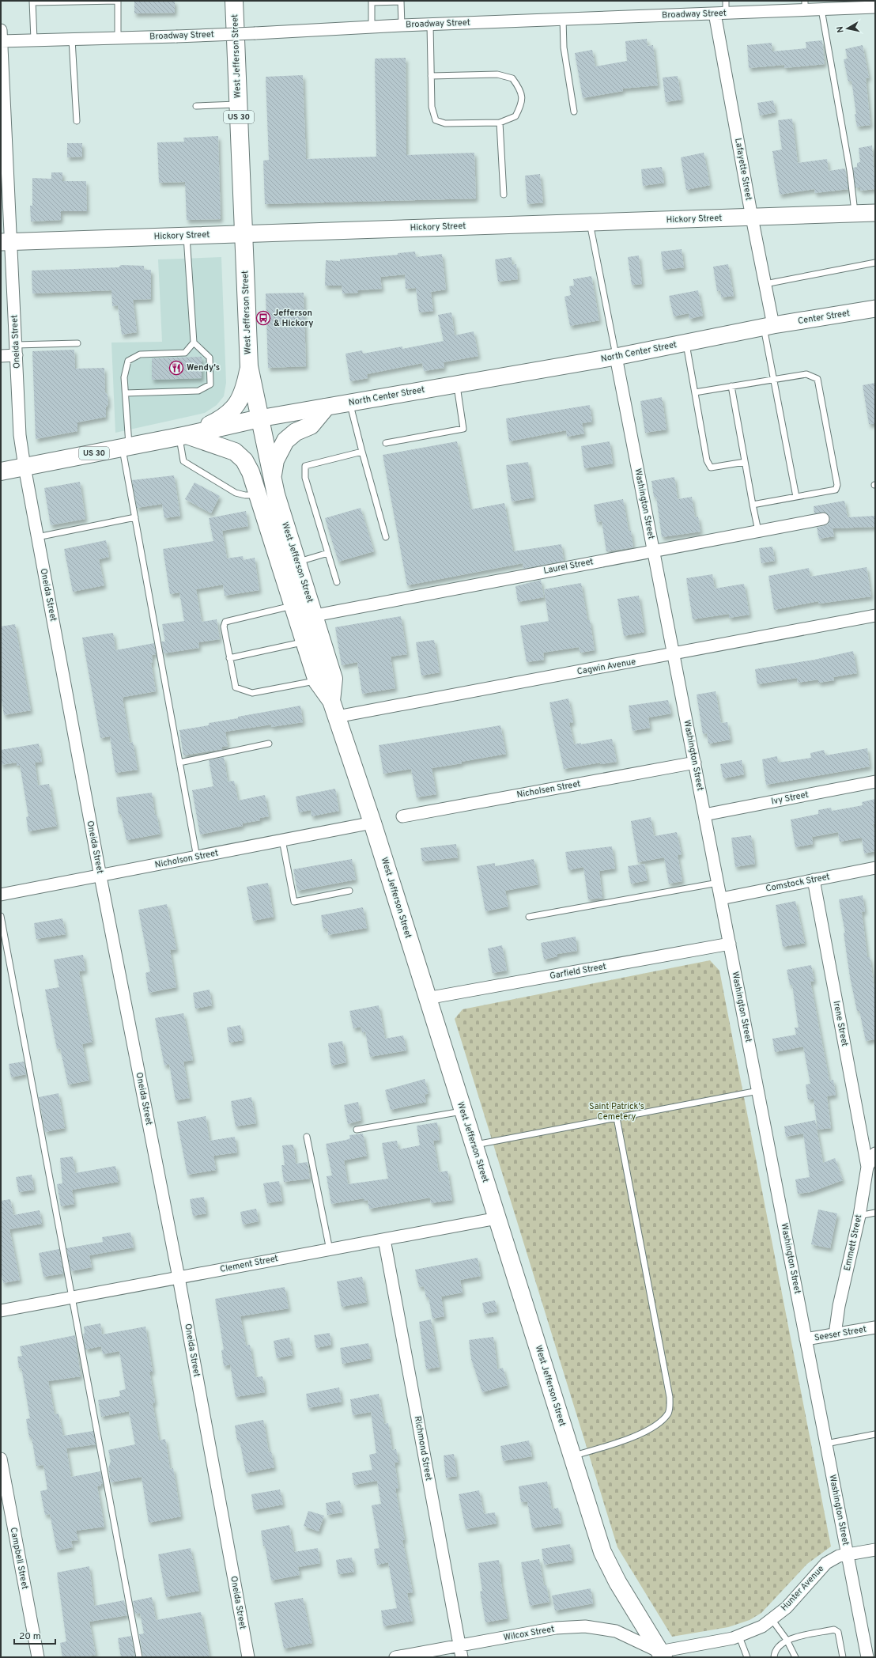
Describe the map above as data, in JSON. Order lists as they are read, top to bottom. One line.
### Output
{"streets":{"main road":["West Jefferson Street","US 30","North Center Street"],"street":["Broadway Street","Lafayette Street","Hickory Street","Center Street","Oneida Street","Washington Street","Laurel Street","Cagwin Avenue","Nicholsen Street","Ivy Street","Nicholson Street","Comstock Street","Garfield Street","Irene Street","Emmett Street","Clement Street","Seeser Street","Richmond Street","Campbell Street","Hunter Avenue","Wilcox Street"]},"crossings":[["Broadway Street","Lafayette Street"],["Broadway Street","Oneida Street"],["West Jefferson Street","Hickory Street"],["West Jefferson Street","North Center Street"],["West Jefferson Street","Laurel Street"],["West Jefferson Street","Cagwin Avenue"],["West Jefferson Street","Nicholson Street"],["West Jefferson Street","Garfield Street"],["West Jefferson Street","Clement Street"],["West Jefferson Street","Hunter Avenue"],["West Jefferson Street","Wilcox Street"],["Lafayette Street","Hickory Street"],["Lafayette Street","Center Street"],["Lafayette Street","North Center Street"],["Hickory Street","Oneida Street"],["Center Street","North Center Street"],["Oneida Street","North Center Street"],["Oneida Street","Nicholson Street"],["Oneida Street","Clement Street"],["North Center Street","Washington Street"],["Washington Street","Laurel Street"],["Washington Street","Cagwin Avenue"],["Washington Street","Nicholsen Street"],["Washington Street","Ivy Street"],["Washington Street","Comstock Street"],["Washington Street","Garfield Street"],["Washington Street","Seeser Street"],["Washington Street","Hunter Avenue"],["Comstock Street","Irene Street"],["Irene Street","Emmett Street"],["Emmett Street","Seeser Street"],["Clement Street","Richmond Street"],["Richmond Street","Wilcox Street"],["Hunter Avenue","Wilcox Street"]],"parks":["Saint Patrick's Cemetery"],"places":{"bus stop":["Jefferson & Hickory"],"restaurant":["Wendy's"]},"scale_bar":"20 m","north":"left"}
